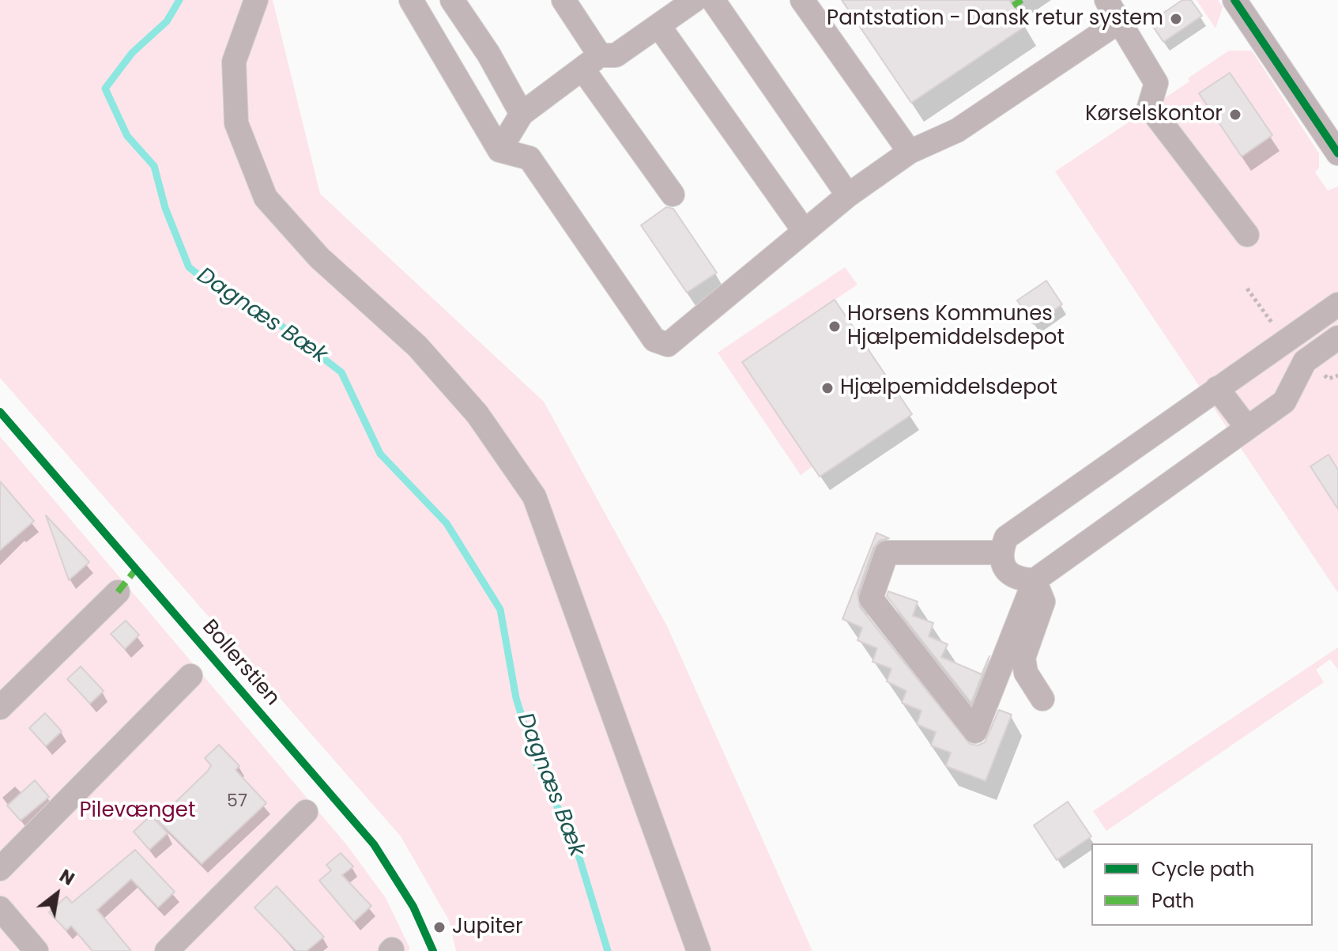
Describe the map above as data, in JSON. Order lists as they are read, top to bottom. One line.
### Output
{"streets":{"cycle path":["Bollerstien"]},"water":["Dagnæs Bæk"],"parks":["Pilevænget"],"places":["Pantstation - Dansk retur system","Kørselskontor","Horsens Kommunes Hjælpemiddelsdepot","Hjælpemiddelsdepot","Jupiter"],"house_numbers":["57"],"legend":["Cycle path","Path"],"north":"top right"}
